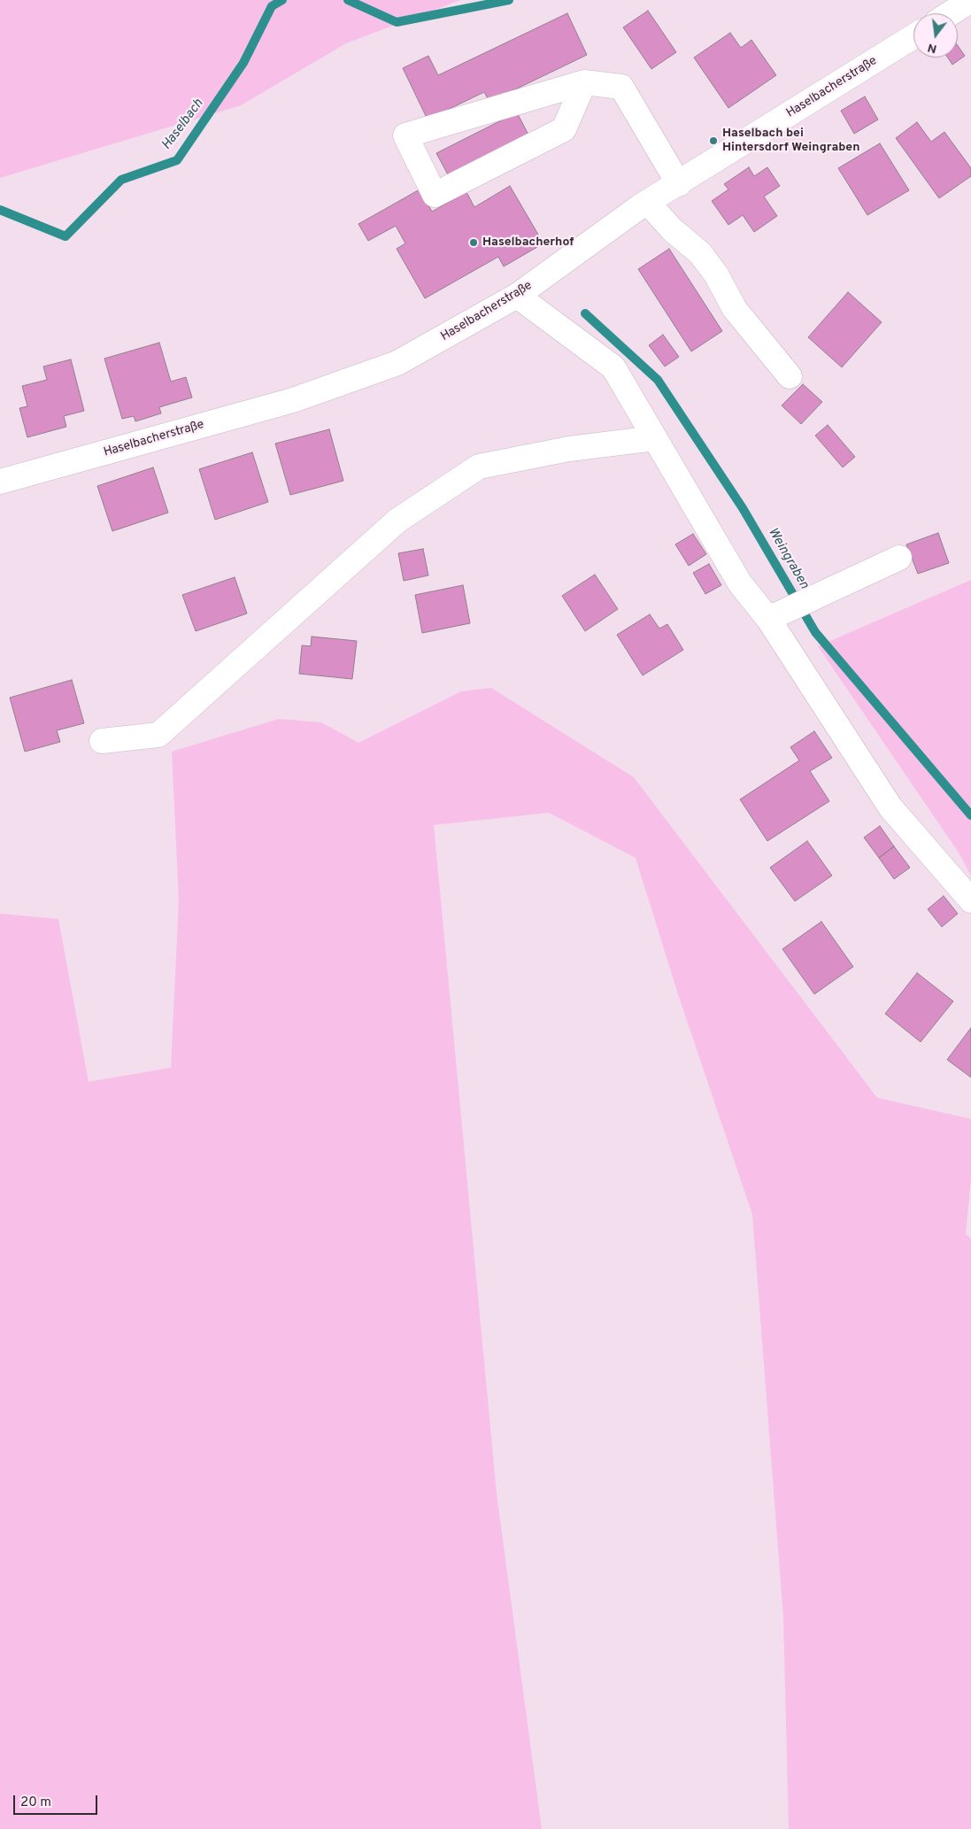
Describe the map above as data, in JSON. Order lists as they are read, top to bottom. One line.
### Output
{"streets":{"street":["Haselbacherstraße"]},"water":["Haselbach","Weingraben"],"places":["Haselbach bei Hintersdorf Weingraben","Haselbacherhof"],"scale_bar":"20 m","north":"bottom"}
